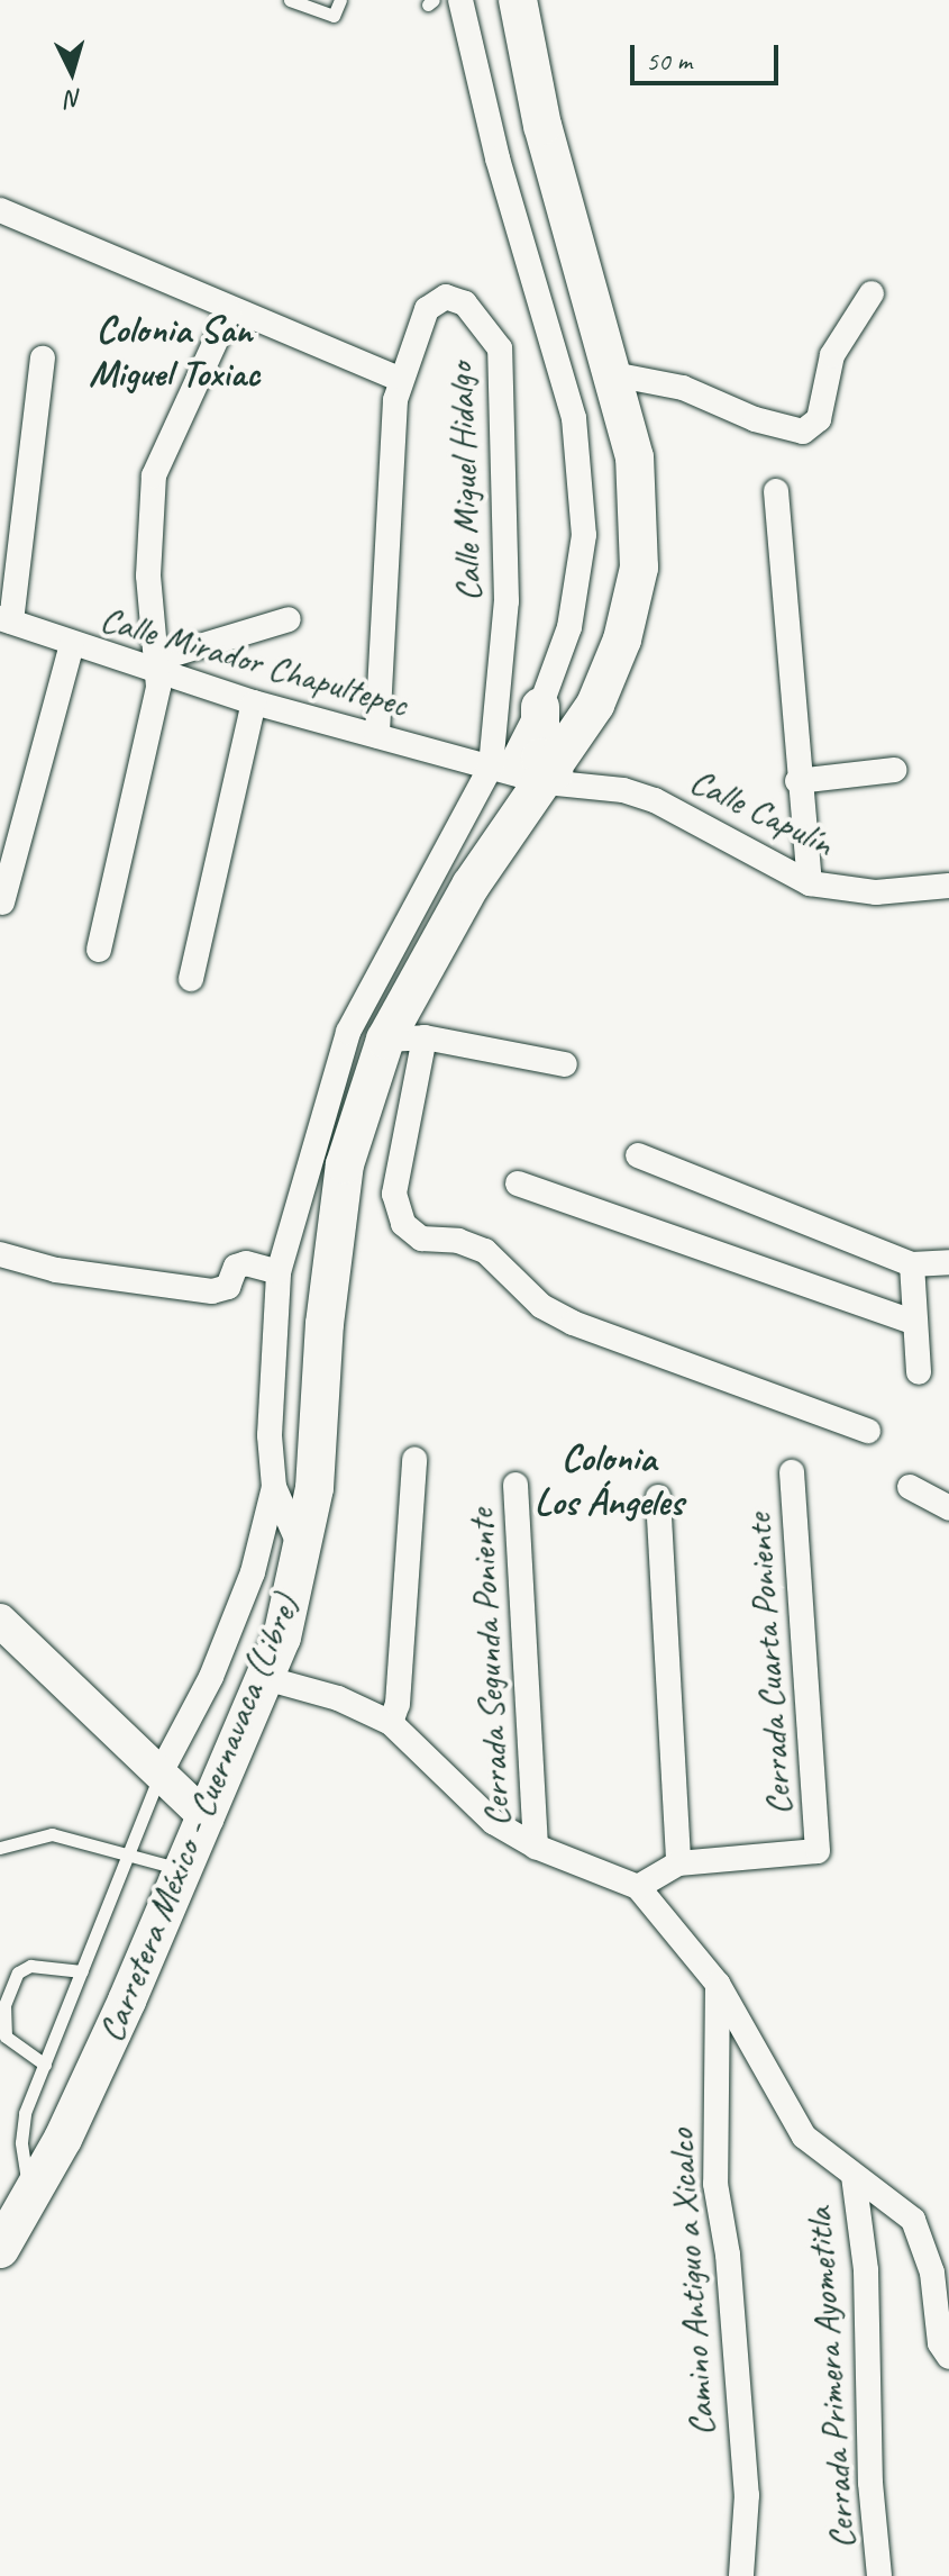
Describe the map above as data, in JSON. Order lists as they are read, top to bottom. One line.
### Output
{"streets":{"main road":["Carretera México - Cuernavaca (Libre)"],"street":["Calle Miguel Hidalgo","Calle Mirador Chapultepec","Calle Capulín","Cerrada Cuarta Poniente","Cerrada Segunda Poniente","Camino Antiguo a Xicalco","Cerrada Primera Ayometitla"]},"crossings":[["Calle Miguel Hidalgo","Calle Mirador Chapultepec"],["Calle Mirador Chapultepec","Calle Capulín"],["Calle Mirador Chapultepec","Carretera México - Cuernavaca (Libre)"],["Calle Capulín","Carretera México - Cuernavaca (Libre)"]],"districts":["Colonia San Miguel Toxiac","Colonia Los Ángeles"],"scale_bar":"50 m","north":"bottom"}
